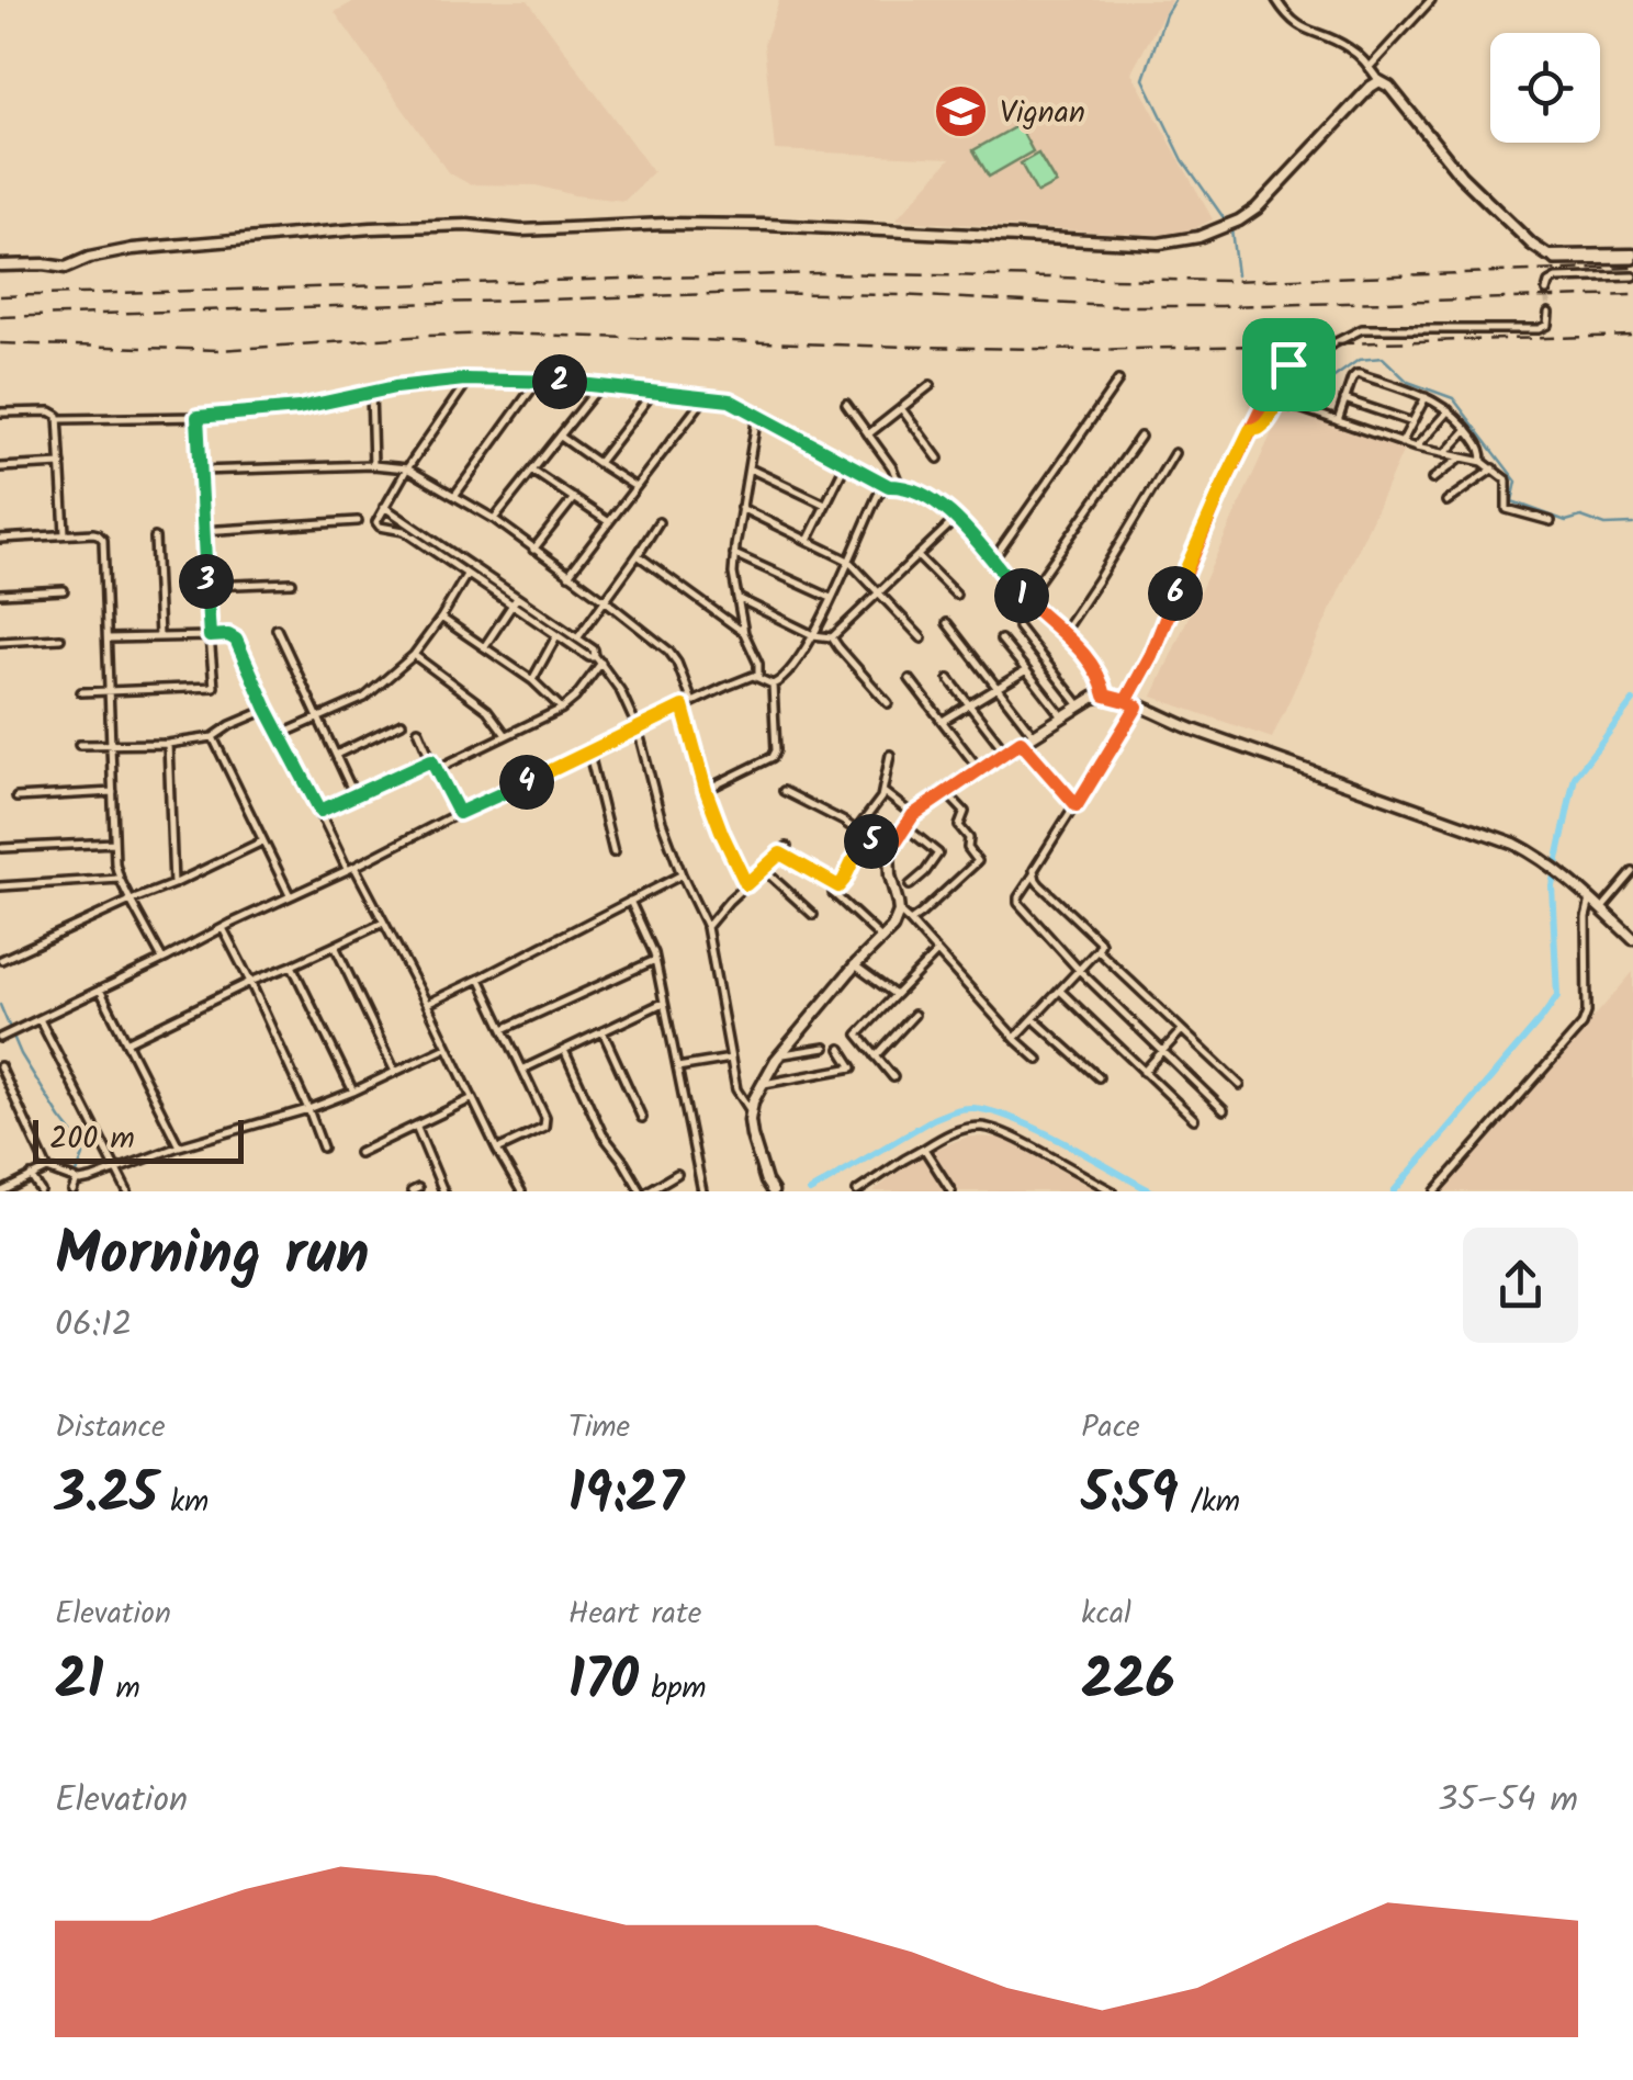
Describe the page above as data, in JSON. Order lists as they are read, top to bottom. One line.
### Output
{"places":{"school or university":["Vignan"]},"scale_bar":"200 m","page":{"pins":["2","3","6","1","4","5"],"scale":"200 m","heading":["Morning run","06:12"],"stats":[["Distance","3.25 km"],["Time","19:27"],["Pace","5:59 /km"],["Elevation","21 m"],["Heart rate","170 bpm"],["kcal","226"]],"chart":["Elevation","35–54 m"]}}
